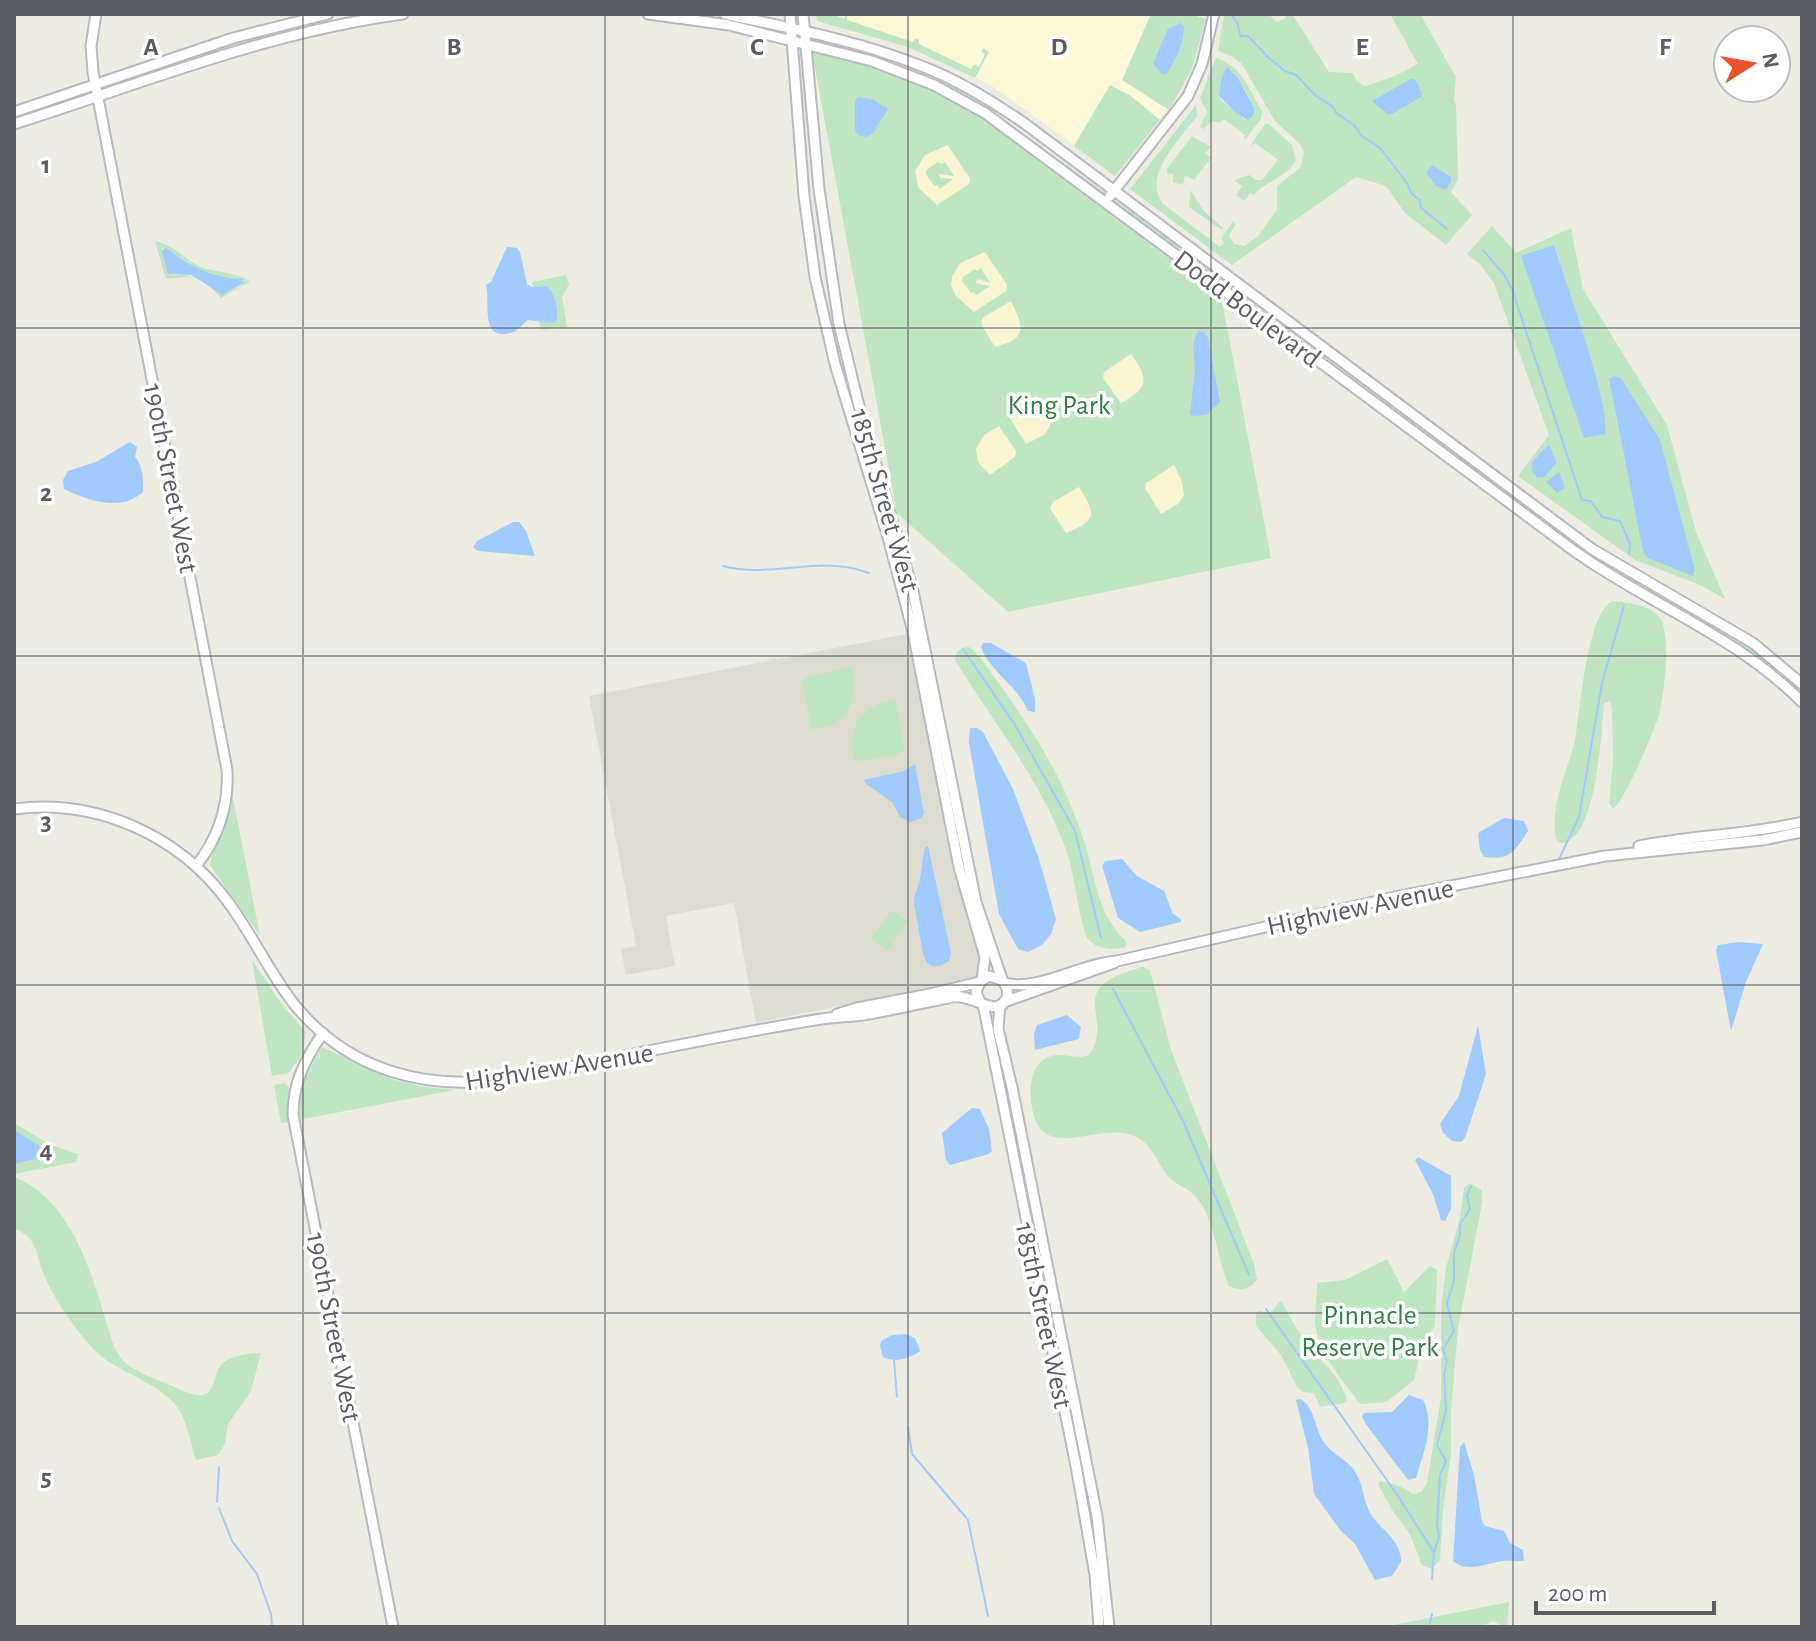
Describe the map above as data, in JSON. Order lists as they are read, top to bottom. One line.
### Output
{"streets":{"street":["Dodd Boulevard","190th Street West","185th Street West","Highview Avenue"]},"crossings":[["Dodd Boulevard","185th Street West"],["190th Street West","Highview Avenue"],["185th Street West","Highview Avenue"]],"parks":["King Park","Pinnacle Reserve Park"],"scale_bar":"200 m","north":"right","grid":{"columns":["A","B","C","D","E","F"],"rows":["1","2","3","4","5"]}}
